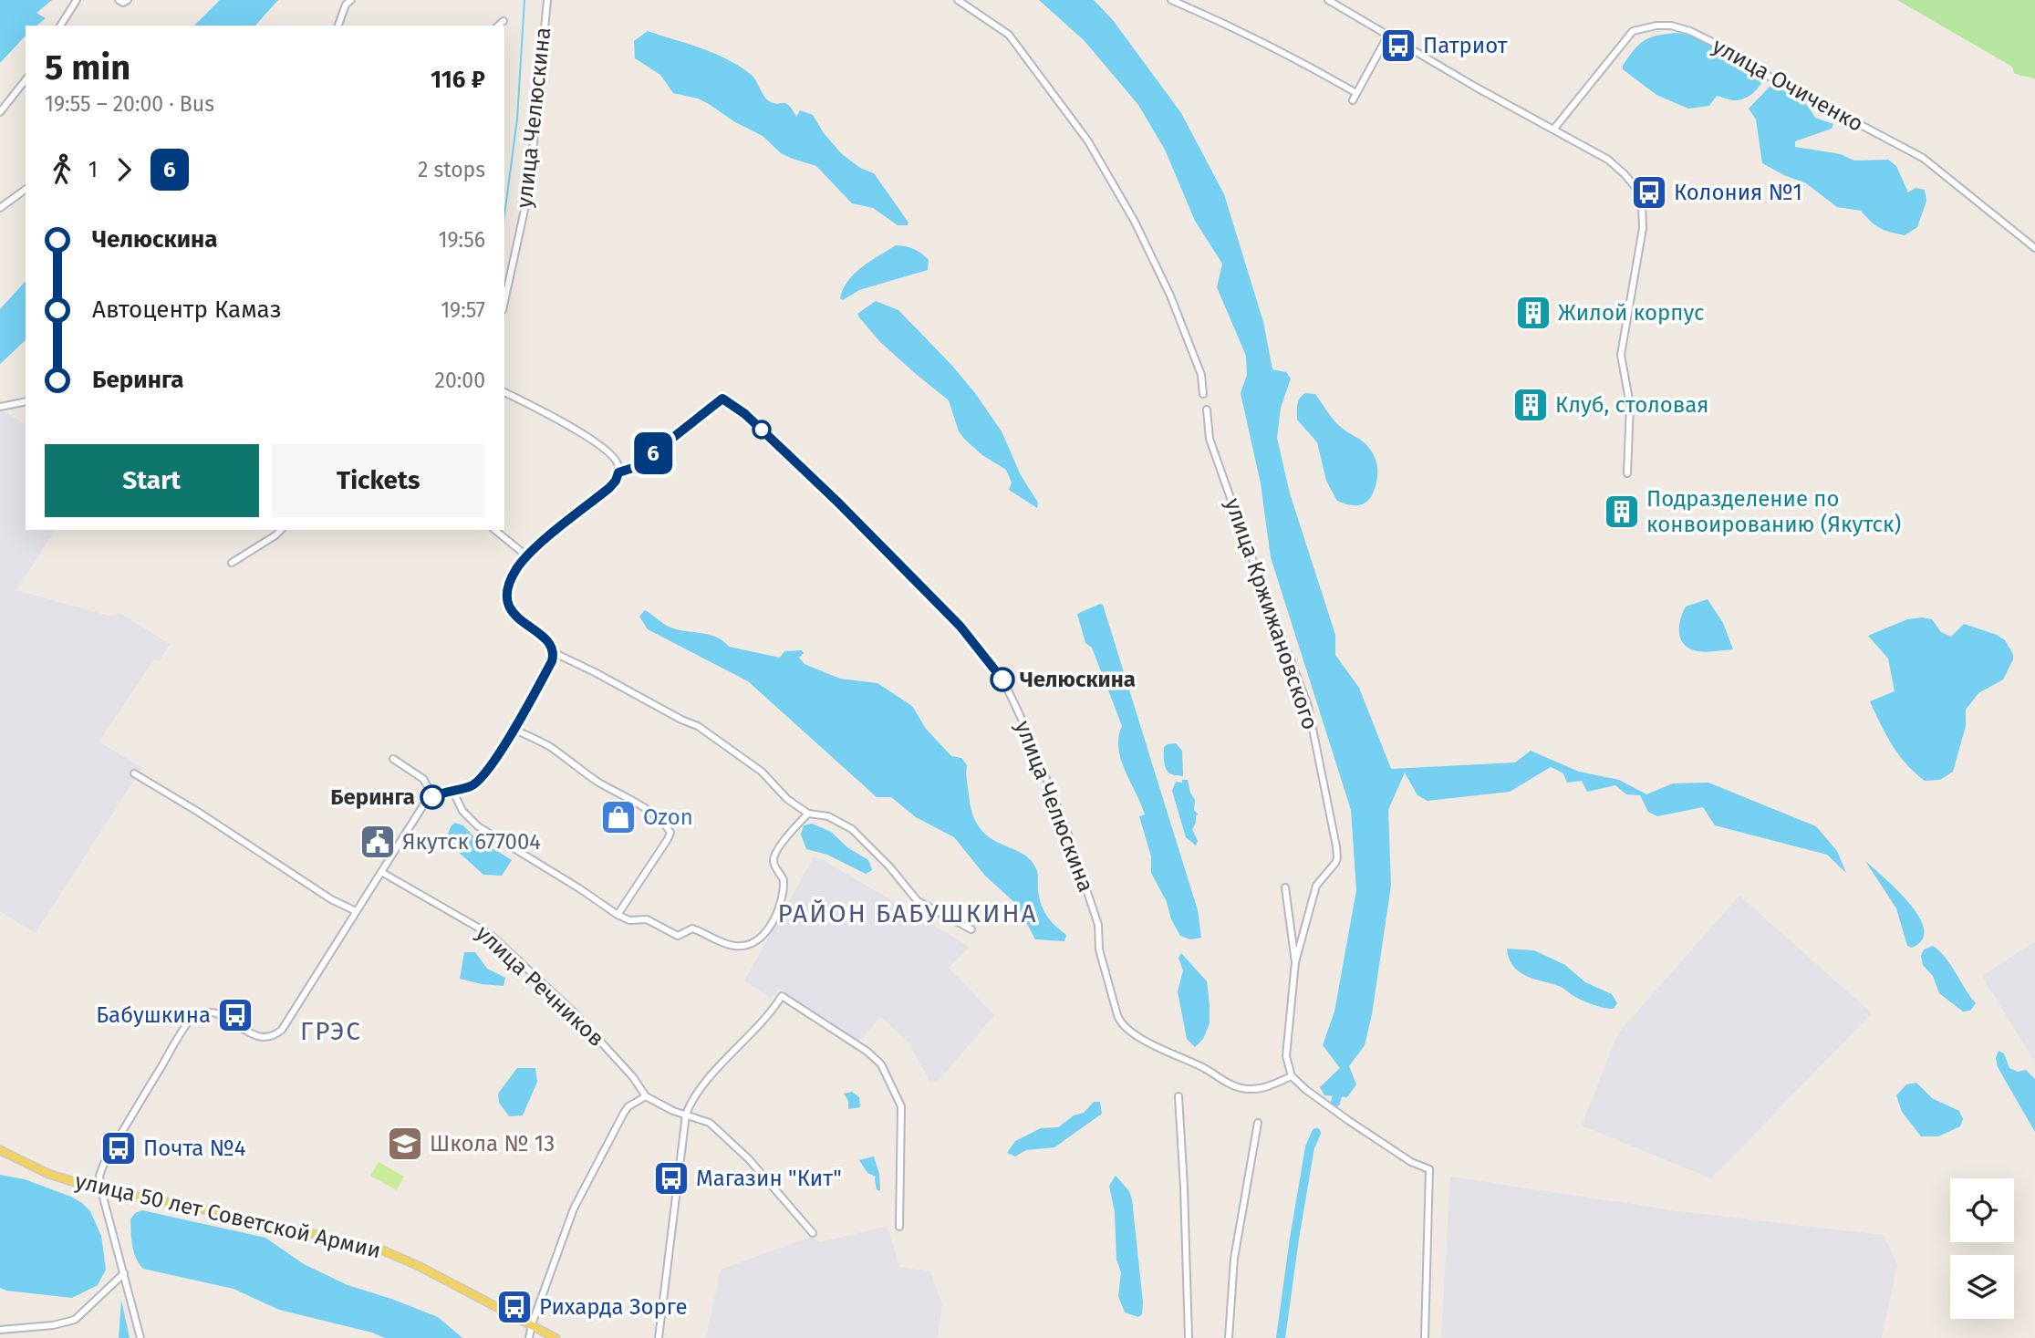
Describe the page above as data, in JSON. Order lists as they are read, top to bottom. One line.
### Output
{"streets":{"main road":["улица 50 лет Советской Армии"],"street":["улица Очиченко","улица Челюскина","улица Кржижановского","улица Речников"]},"crossings":[["улица Челюскина","улица Кржижановского"]],"districts":["РАЙОН БАБУШКИНА","ГРЭС"],"places":{"bus stop":["Патриот","Колония №1","Бабушкина","Почта №4","Магазин \"Кит\"","Рихарда Зорге"],"building":["Жилой корпус","Клуб, столовая","Подразделение по конвоированию (Якутск)"],"other":["Челюскина","Беринга"],"shop":["Ozon"],"public building":["Якутск 677004"],"school or university":["Школа № 13"]},"lines":["bus line 6"],"page":{"on_map":"6","heading":["5 min","19:55 – 20:00 · Bus","116 ₽"],"legs":["1","6","2 stops"],"list":[{"name":"Челюскина","value":"19:56"},{"name":"Автоцентр Камаз","value":"19:57"},{"name":"Беринга","value":"20:00"}],"buttons":["Start","Tickets"]}}
